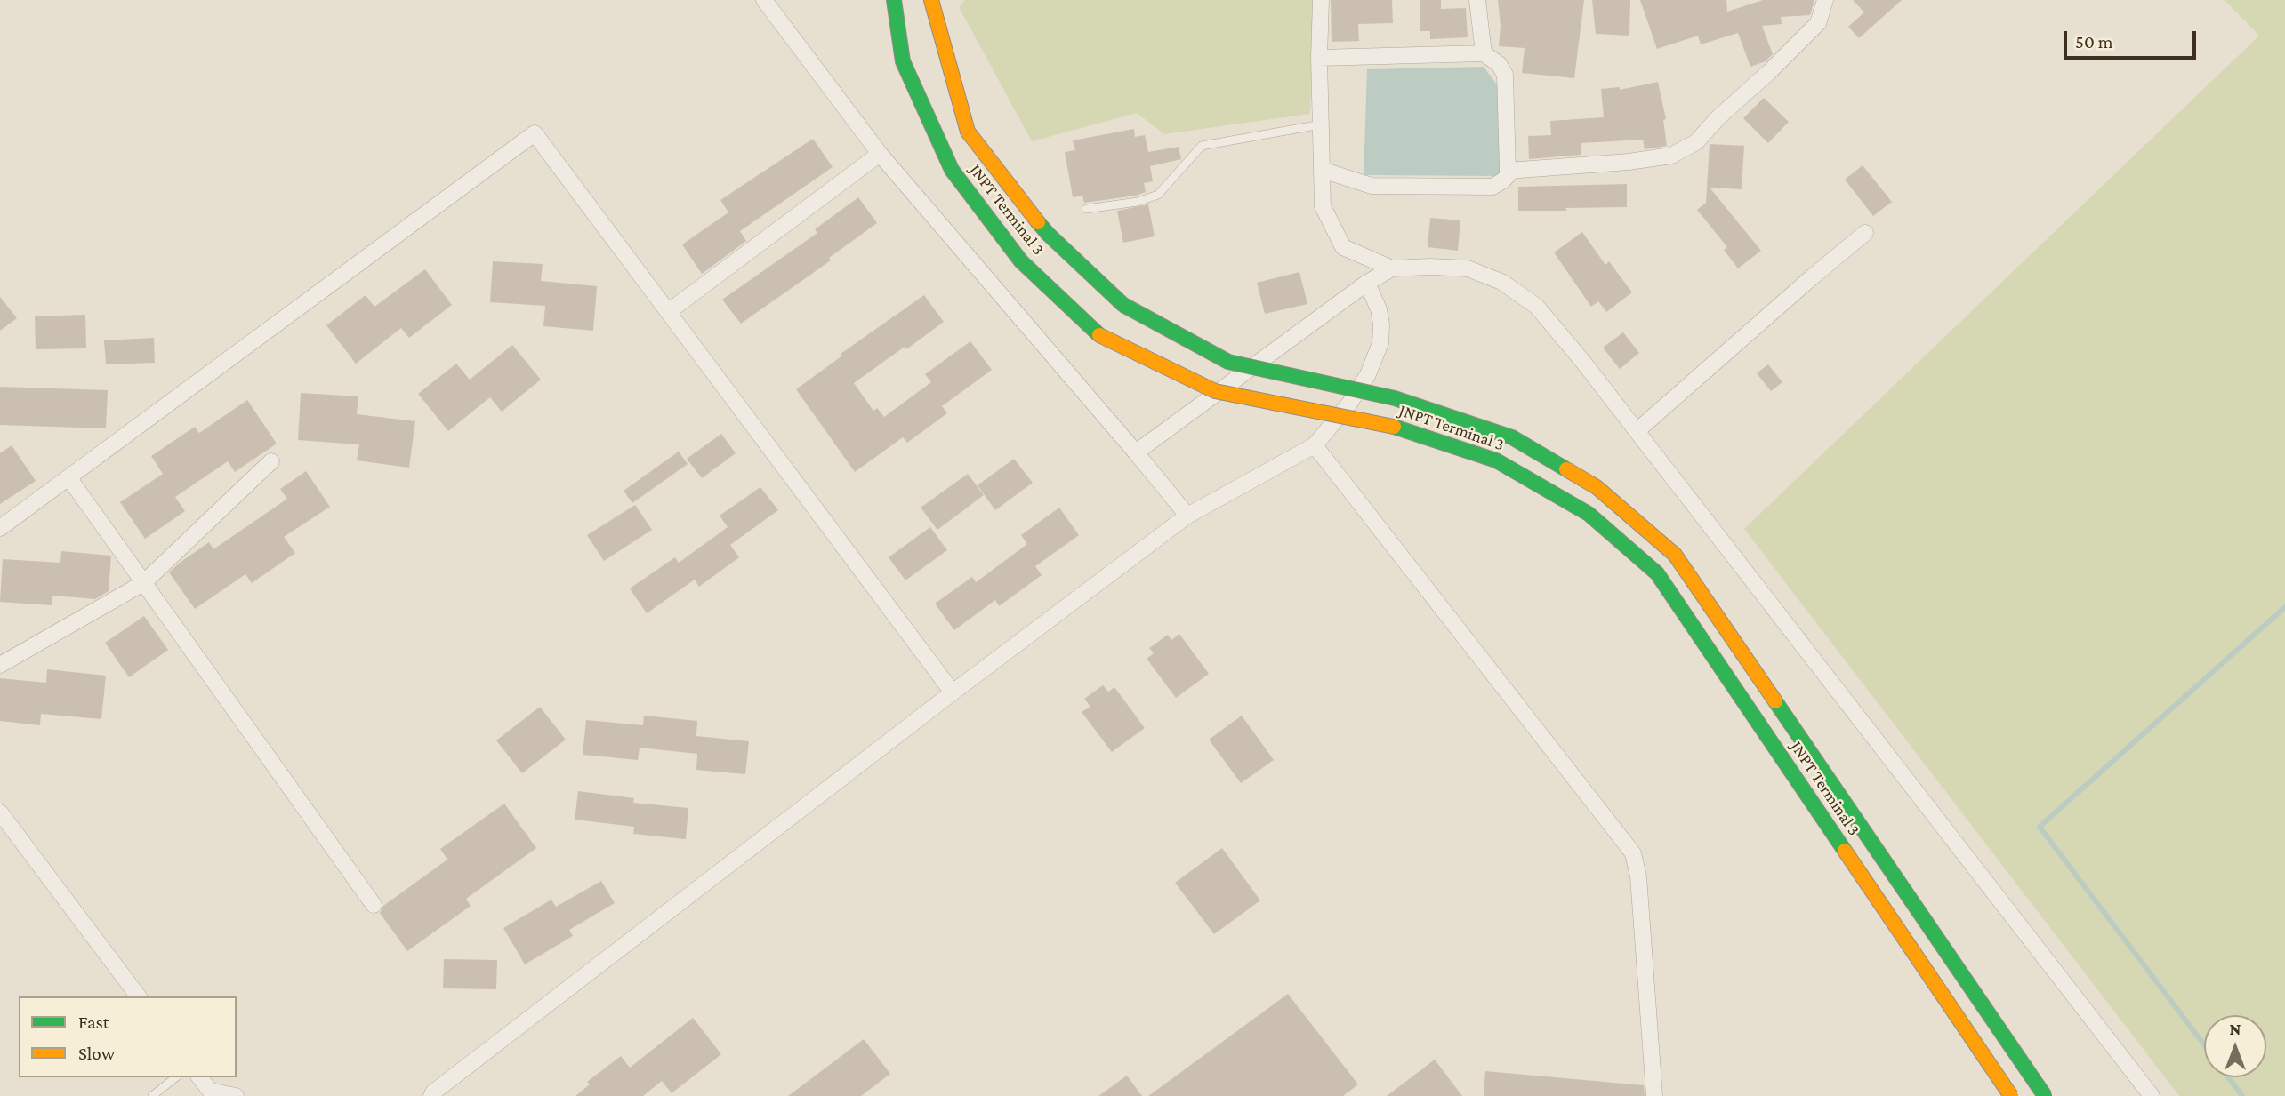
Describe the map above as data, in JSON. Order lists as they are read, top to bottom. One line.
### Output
{"streets":{"main road":["JNPT Terminal 3"]},"legend":["Fast","Slow"],"scale_bar":"50 m","north":"top"}
